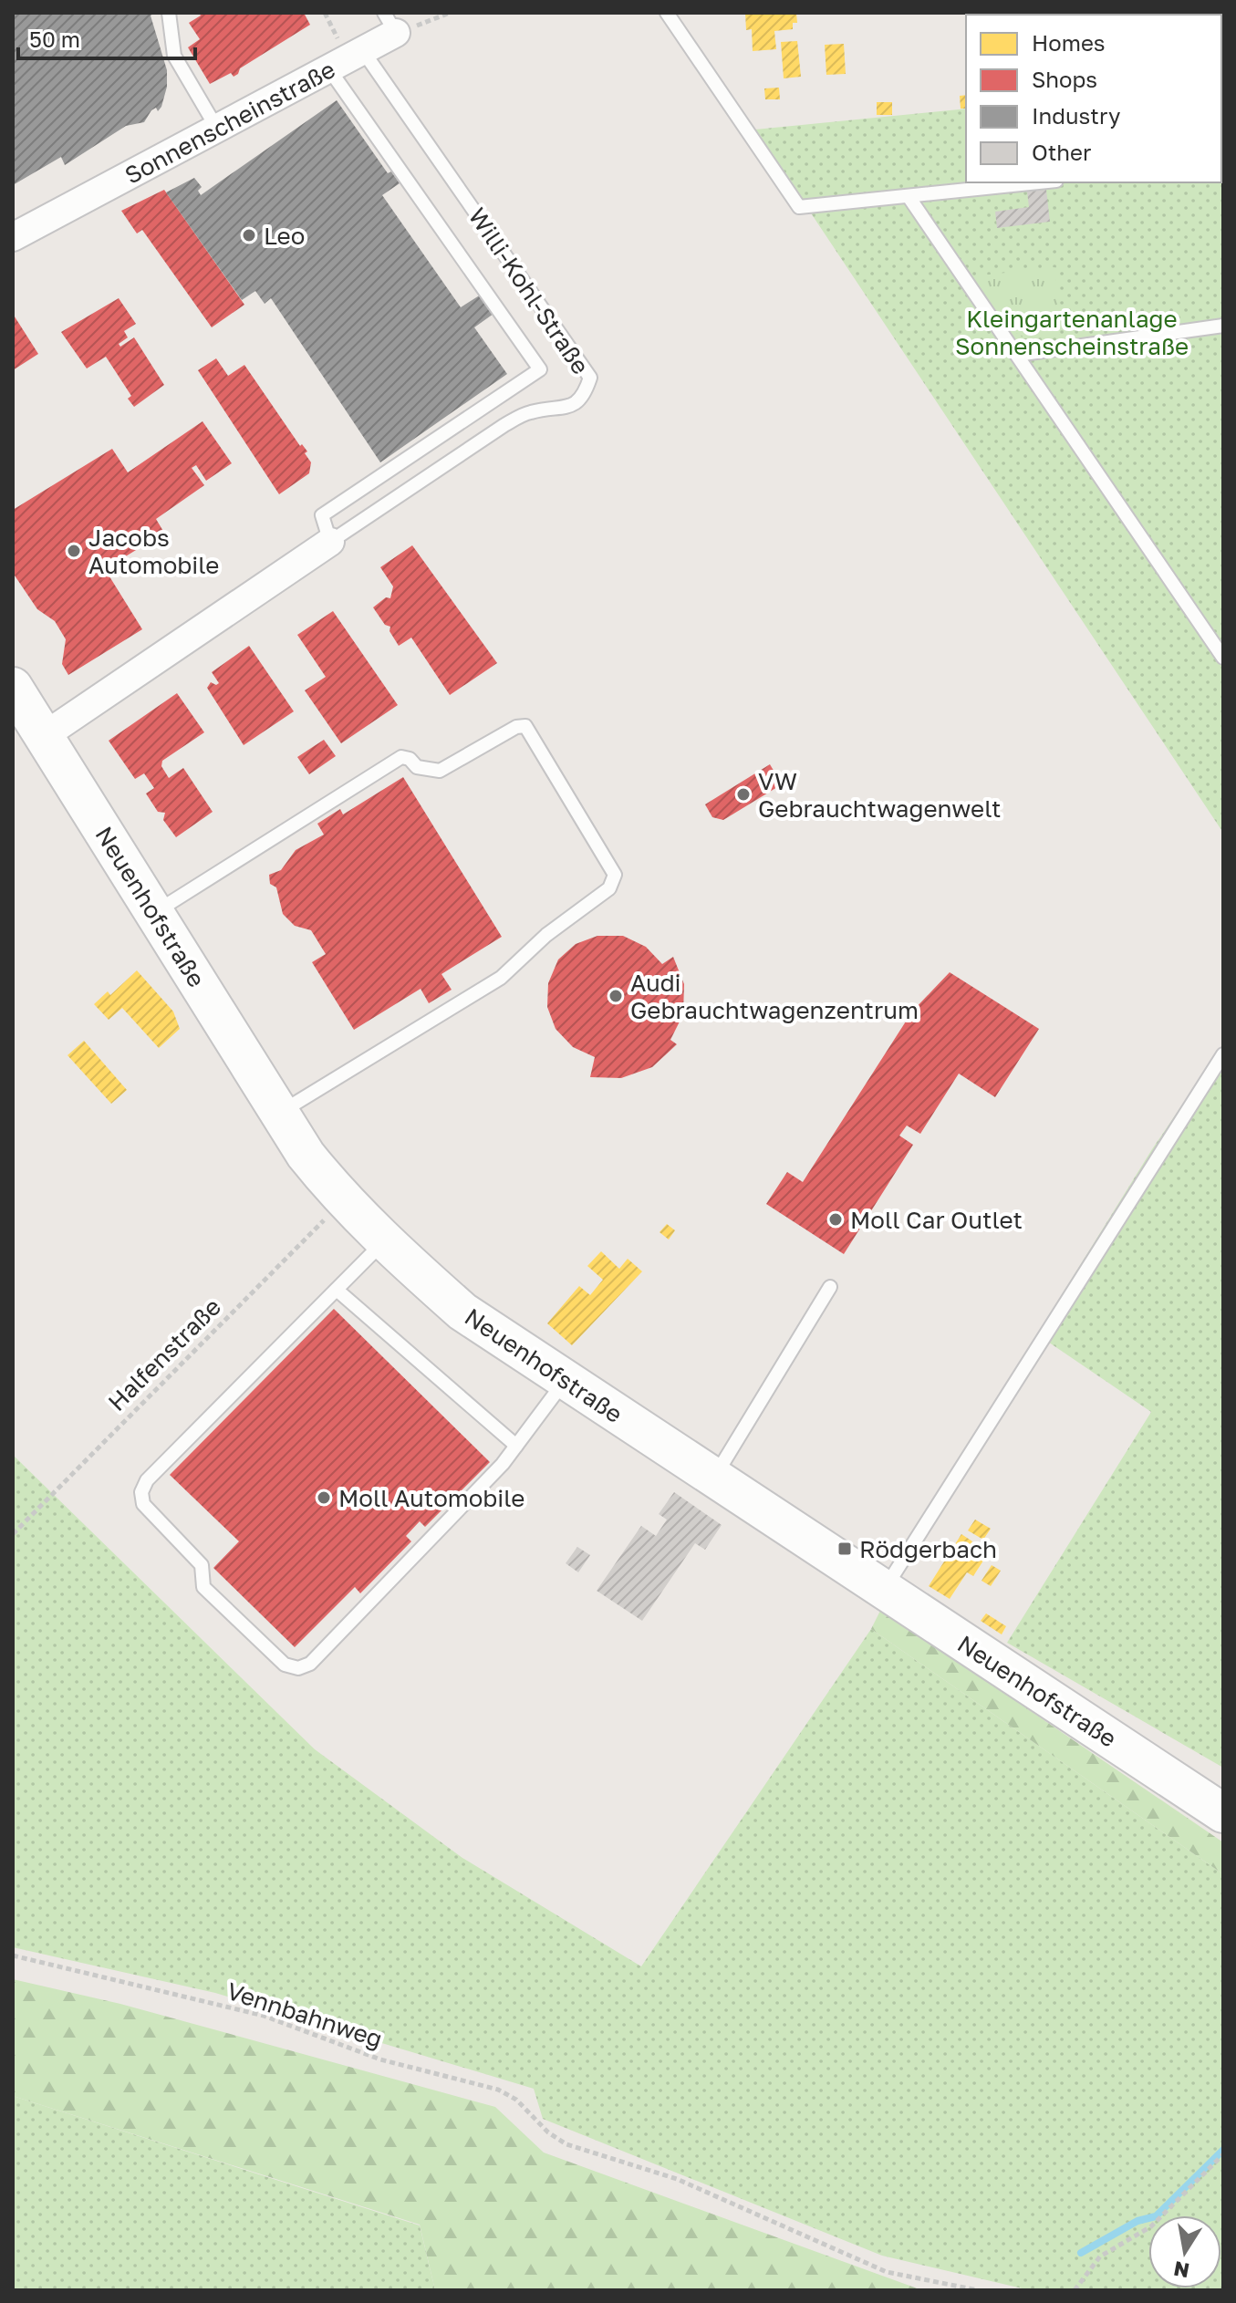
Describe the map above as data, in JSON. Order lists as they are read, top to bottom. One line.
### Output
{"streets":{"street":["Sonnenscheinstraße","Neuenhofstraße"],"lane":["Willi-Kohl-Straße"],"path":["Halfenstraße","Vennbahnweg"]},"crossings":[["Sonnenscheinstraße","Willi-Kohl-Straße"],["Neuenhofstraße","Halfenstraße"]],"parks":["Kleingartenanlage Sonnenscheinstraße"],"places":{"other":["Leo","Jacobs Automobile","VW Gebrauchtwagenwelt","Audi Gebrauchtwagenzentrum","Moll Car Outlet","Moll Automobile"],"transit":["Rödgerbach"]},"legend":["Homes","Shops","Industry","Other"],"scale_bar":"50 m","north":"bottom"}
